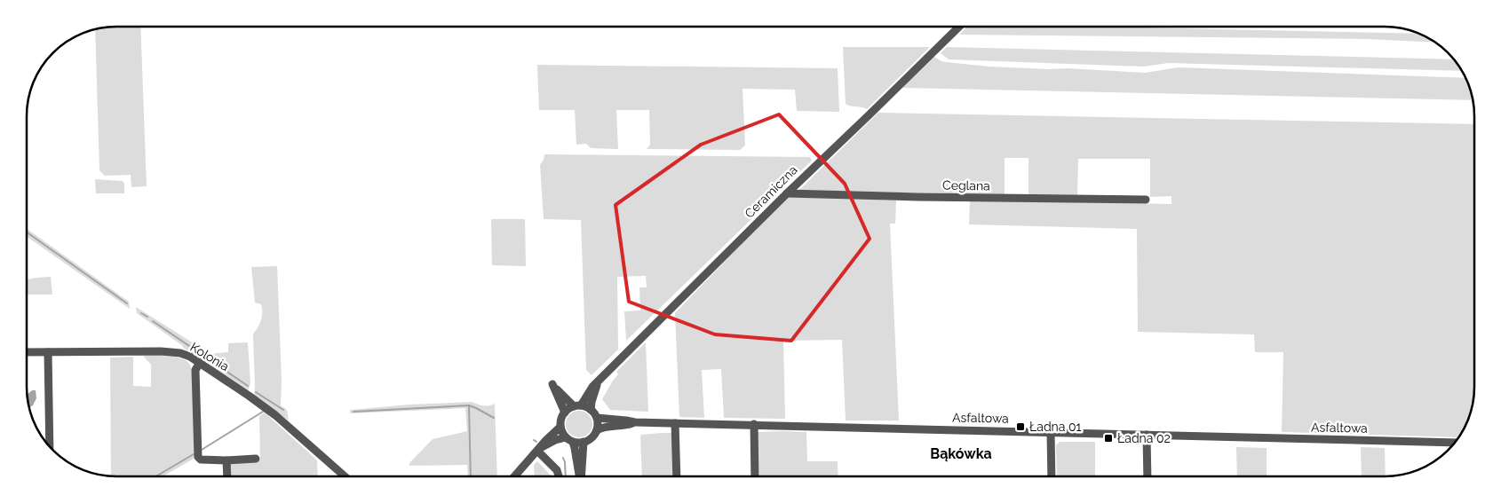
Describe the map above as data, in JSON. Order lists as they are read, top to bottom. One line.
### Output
{"streets":{"street":["Ceglana","Ceramiczna","Kolonia","Asfaltowa"]},"crossings":[["Ceglana","Ceramiczna"],["Ceramiczna","Asfaltowa"]],"districts":["Bąkówka"],"places":{"transit":["Ładna 01","Ładna 02"]}}
